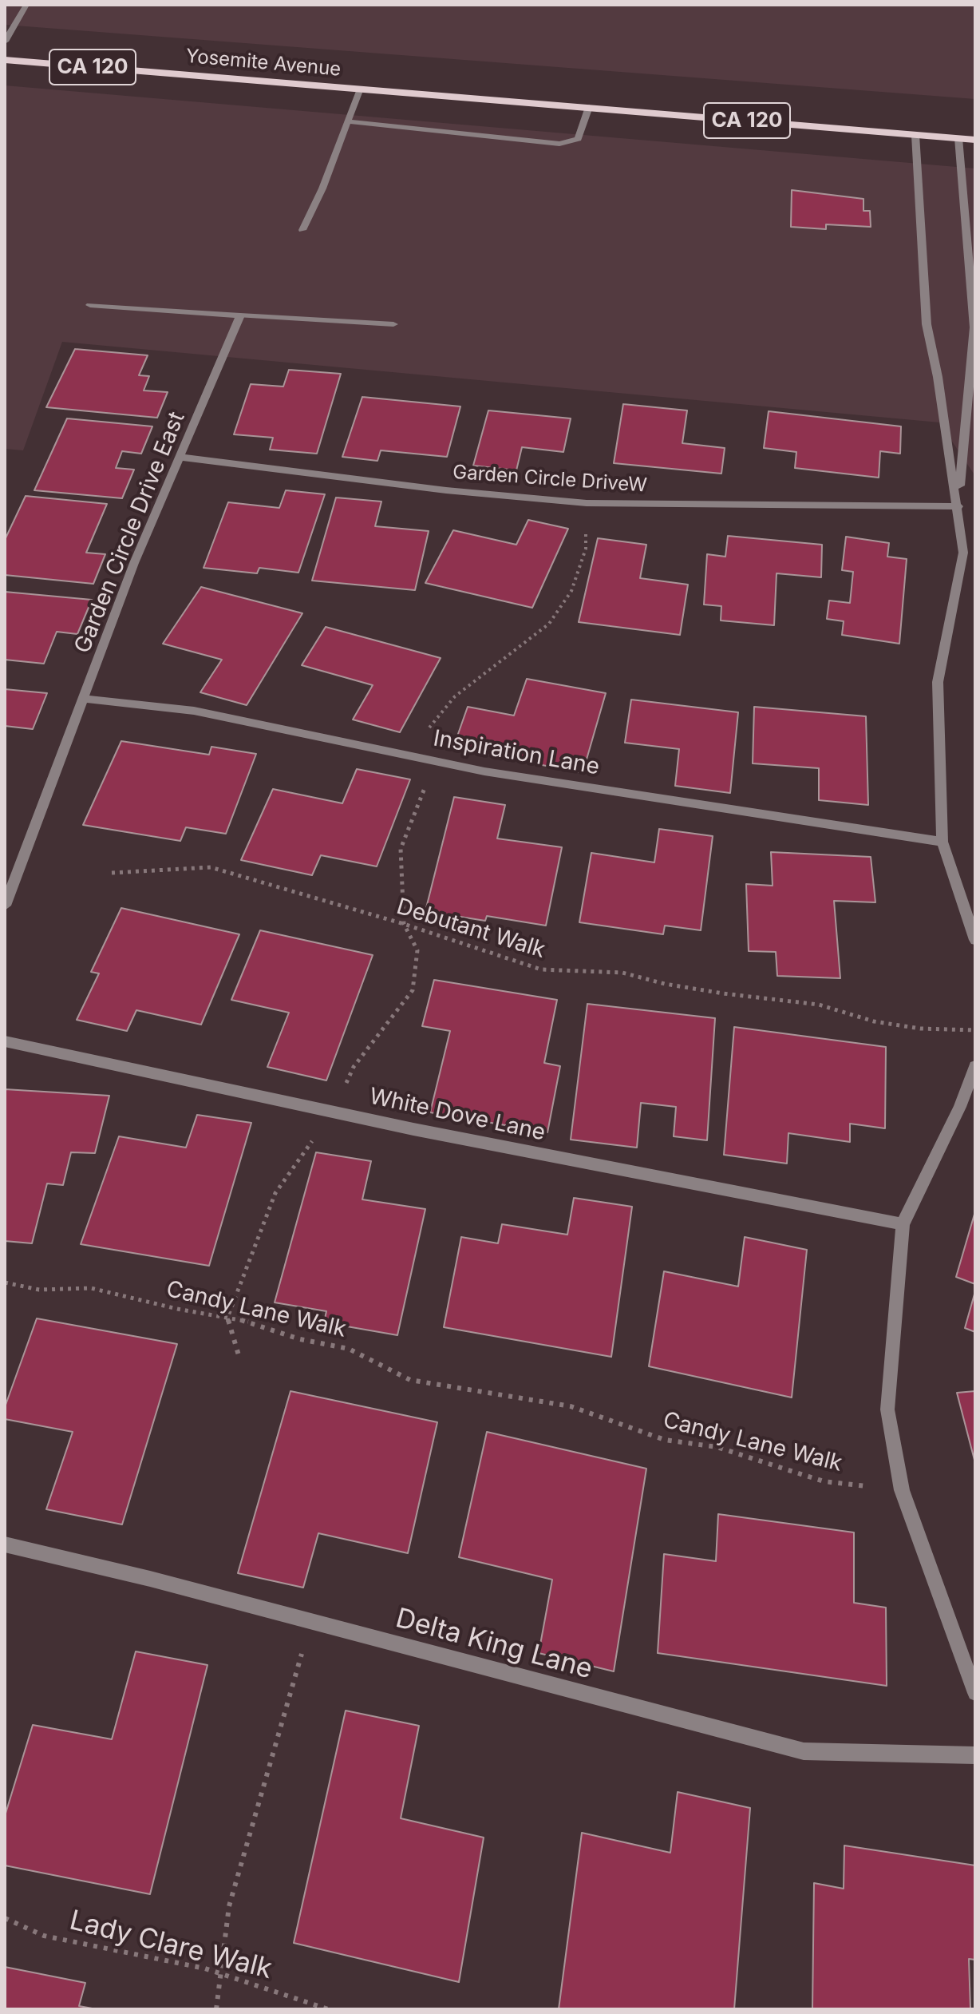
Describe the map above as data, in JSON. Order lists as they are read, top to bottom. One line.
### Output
{"streets":{"main road":["Yosemite Avenue","CA 120"],"street":["Garden Circle DriveW","Garden Circle Drive East","Inspiration Lane","White Dove Lane","Delta King Lane"],"path":["Debutant Walk","Candy Lane Walk","Lady Clare Walk"]},"crossings":[["Yosemite Avenue","CA 120"],["Garden Circle DriveW","Garden Circle Drive East"],["Garden Circle Drive East","Inspiration Lane"]]}
